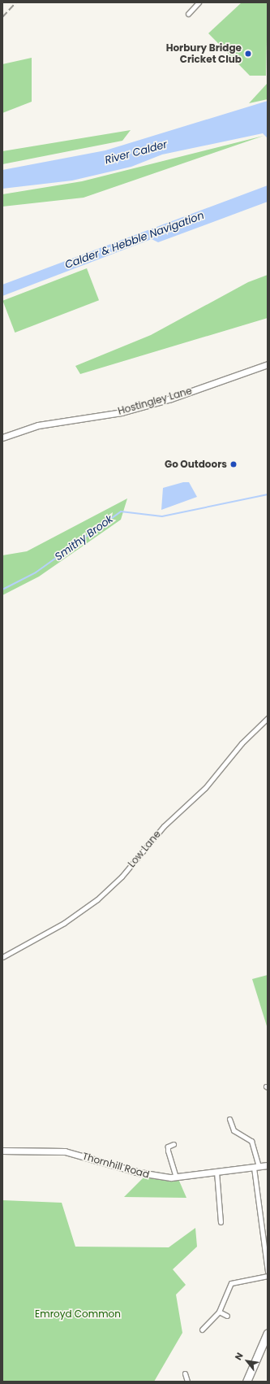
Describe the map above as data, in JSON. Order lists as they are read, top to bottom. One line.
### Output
{"streets":{"main road":["Hostingley Lane","Thornhill Road"],"street":["Low Lane"]},"water":["River Calder","Calder & Hebble Navigation","Smithy Brook"],"parks":["Emroyd Common"],"places":["Horbury Bridge Cricket Club","Go Outdoors"],"north":"top left"}
